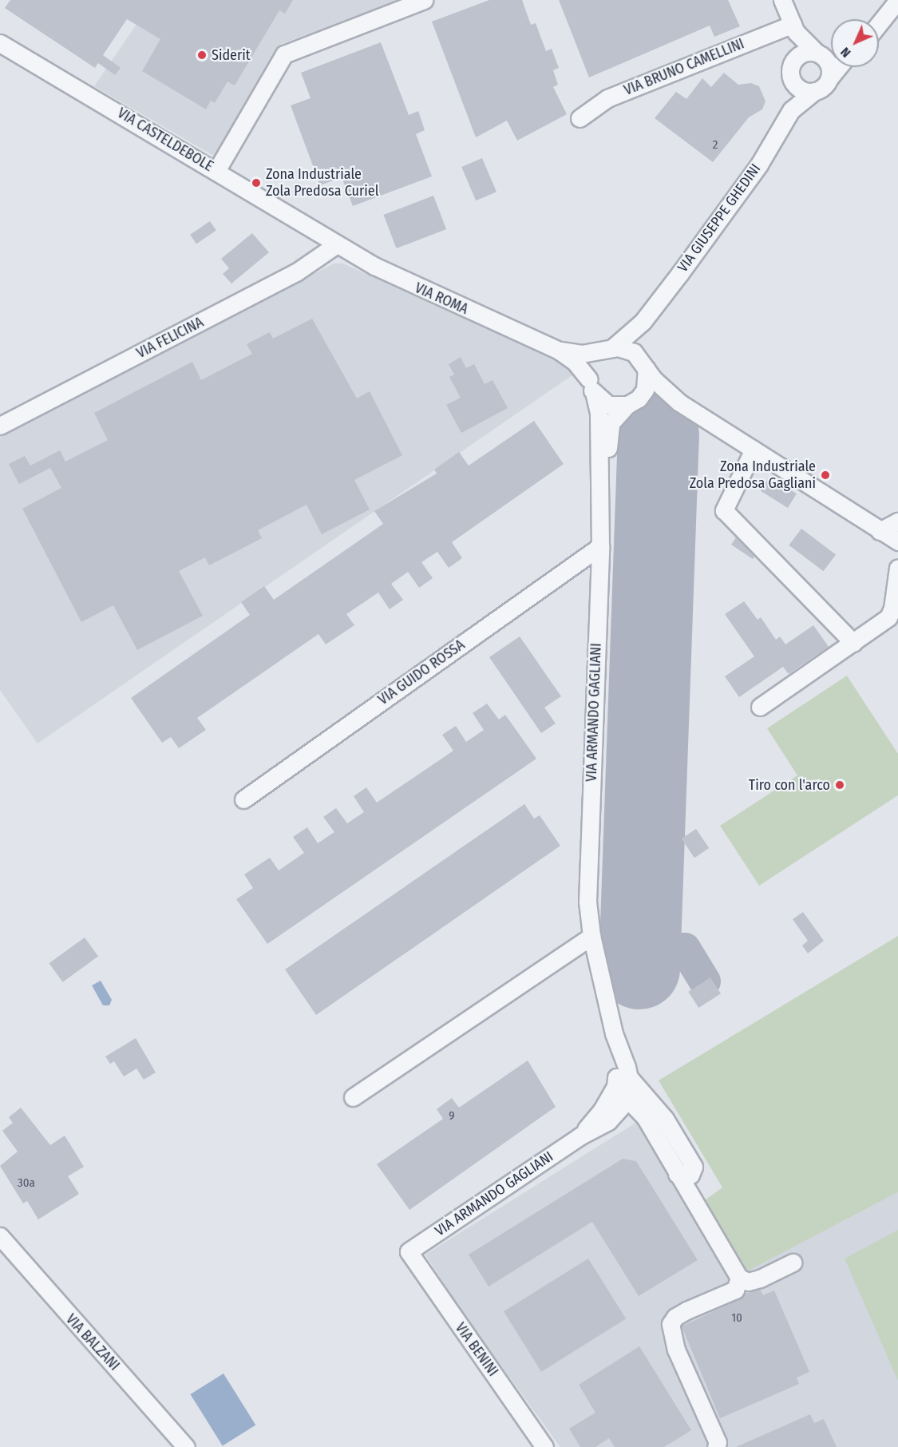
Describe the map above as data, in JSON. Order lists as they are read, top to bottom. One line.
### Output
{"streets":{"street":["VIA BRUNO CAMELLINI","VIA CASTELDEBOLE","VIA GIUSEPPE GHEDINI","VIA ROMA","VIA FELICINA","VIA GUIDO ROSSA","VIA ARMANDO GAGLIANI","VIA BALZANI","VIA BENINI"]},"crossings":[["VIA CASTELDEBOLE","VIA ROMA"],["VIA CASTELDEBOLE","VIA FELICINA"],["VIA GIUSEPPE GHEDINI","VIA ROMA"],["VIA GIUSEPPE GHEDINI","VIA ARMANDO GAGLIANI"],["VIA ROMA","VIA FELICINA"],["VIA ROMA","VIA ARMANDO GAGLIANI"],["VIA GUIDO ROSSA","VIA ARMANDO GAGLIANI"],["VIA ARMANDO GAGLIANI","VIA BENINI"]],"places":["Siderit","Zona Industriale Zola Predosa Curiel","Zona Industriale Zola Predosa Gagliani","Tiro con l'arco"],"house_numbers":["2","9","30a","10"],"north":"bottom left"}
